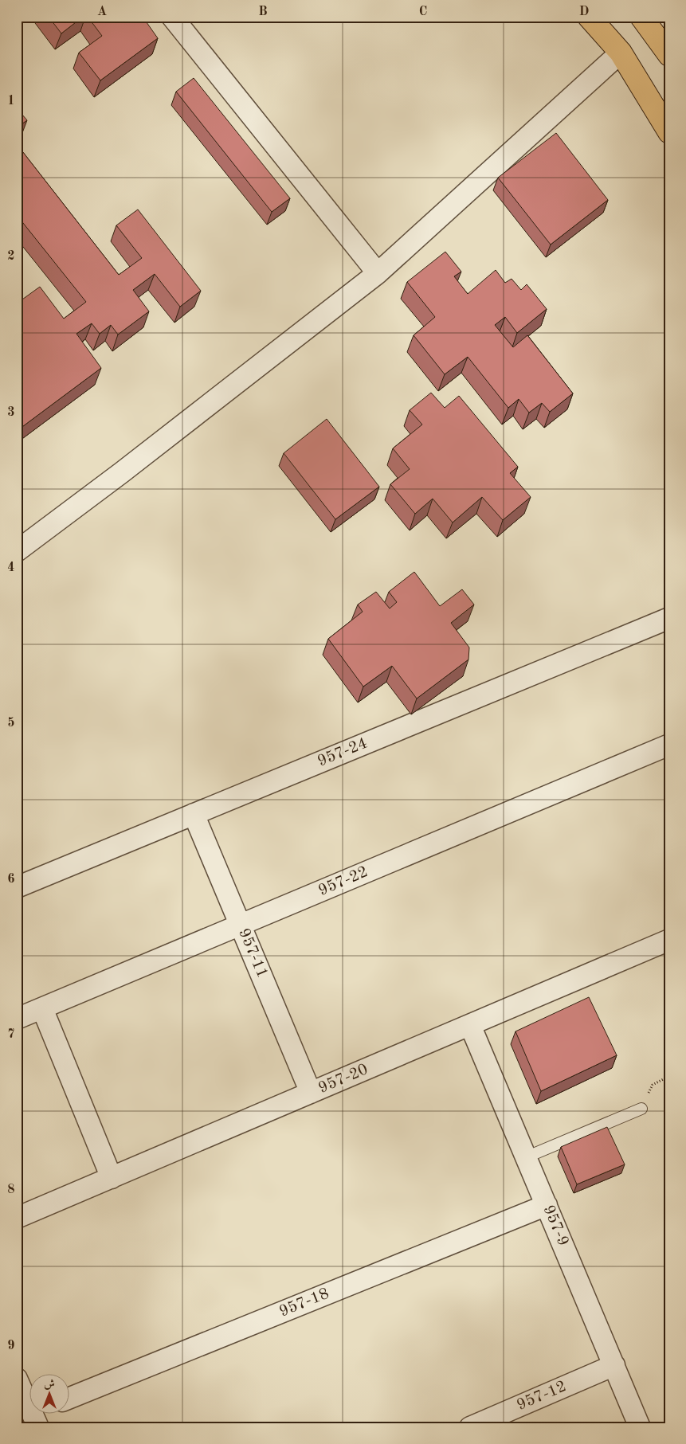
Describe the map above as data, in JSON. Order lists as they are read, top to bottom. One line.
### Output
{"streets":{"street":["957-24","957-22","957-11","957-20","957-9","957-18","957-12"]},"crossings":[["957-24","957-11"],["957-22","957-11"],["957-11","957-20"],["957-20","957-9"],["957-9","957-18"],["957-9","957-12"]],"north":"top","grid":{"columns":["A","B","C","D"],"rows":["1","2","3","4","5","6","7","8","9"]}}
